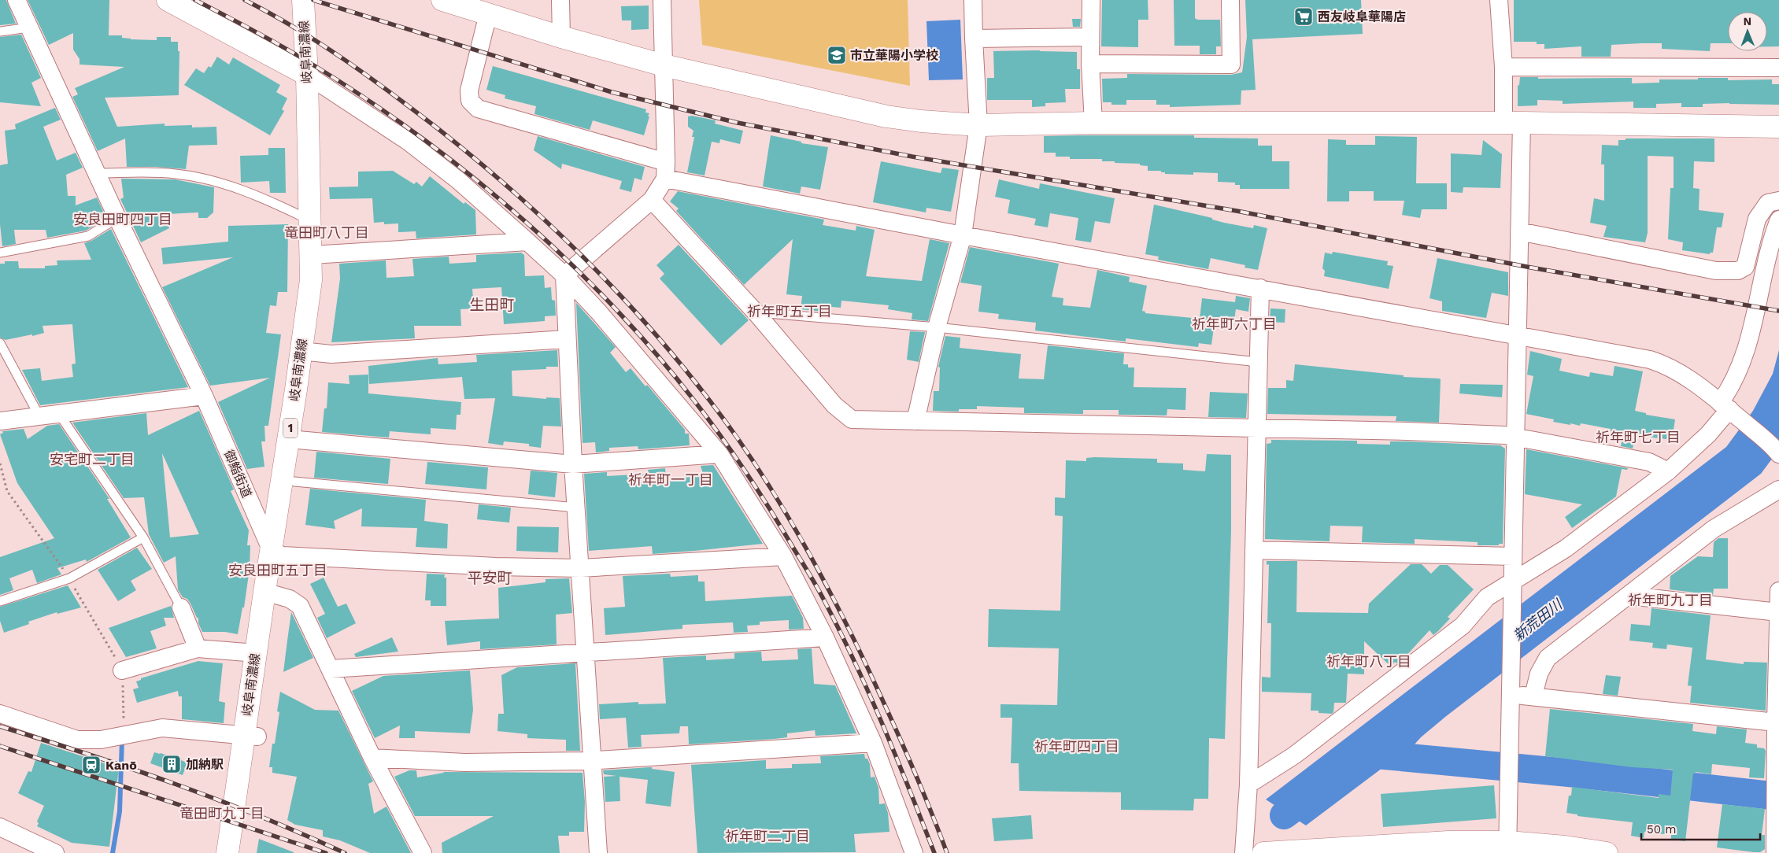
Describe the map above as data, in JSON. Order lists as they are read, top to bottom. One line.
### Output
{"streets":{"street":["岐阜南濃線","1","御鮨街道"]},"crossings":[["岐阜南濃線","御鮨街道"]],"districts":["安良田町四丁目","竜田町八丁目","生田町","祈年町五丁目","祈年町六丁目","祈年町七丁目","安宅町二丁目","祈年町一丁目","安良田町五丁目","平安町","祈年町九丁目","祈年町八丁目","祈年町四丁目","竜田町九丁目","祈年町二丁目"],"water":["新荒田川"],"places":{"supermarket":["西友岐阜華陽店"],"school or university":["市立華陽小学校"],"building":["加納駅"],"station":["Kanō"]},"scale_bar":"50 m","north":"top"}
